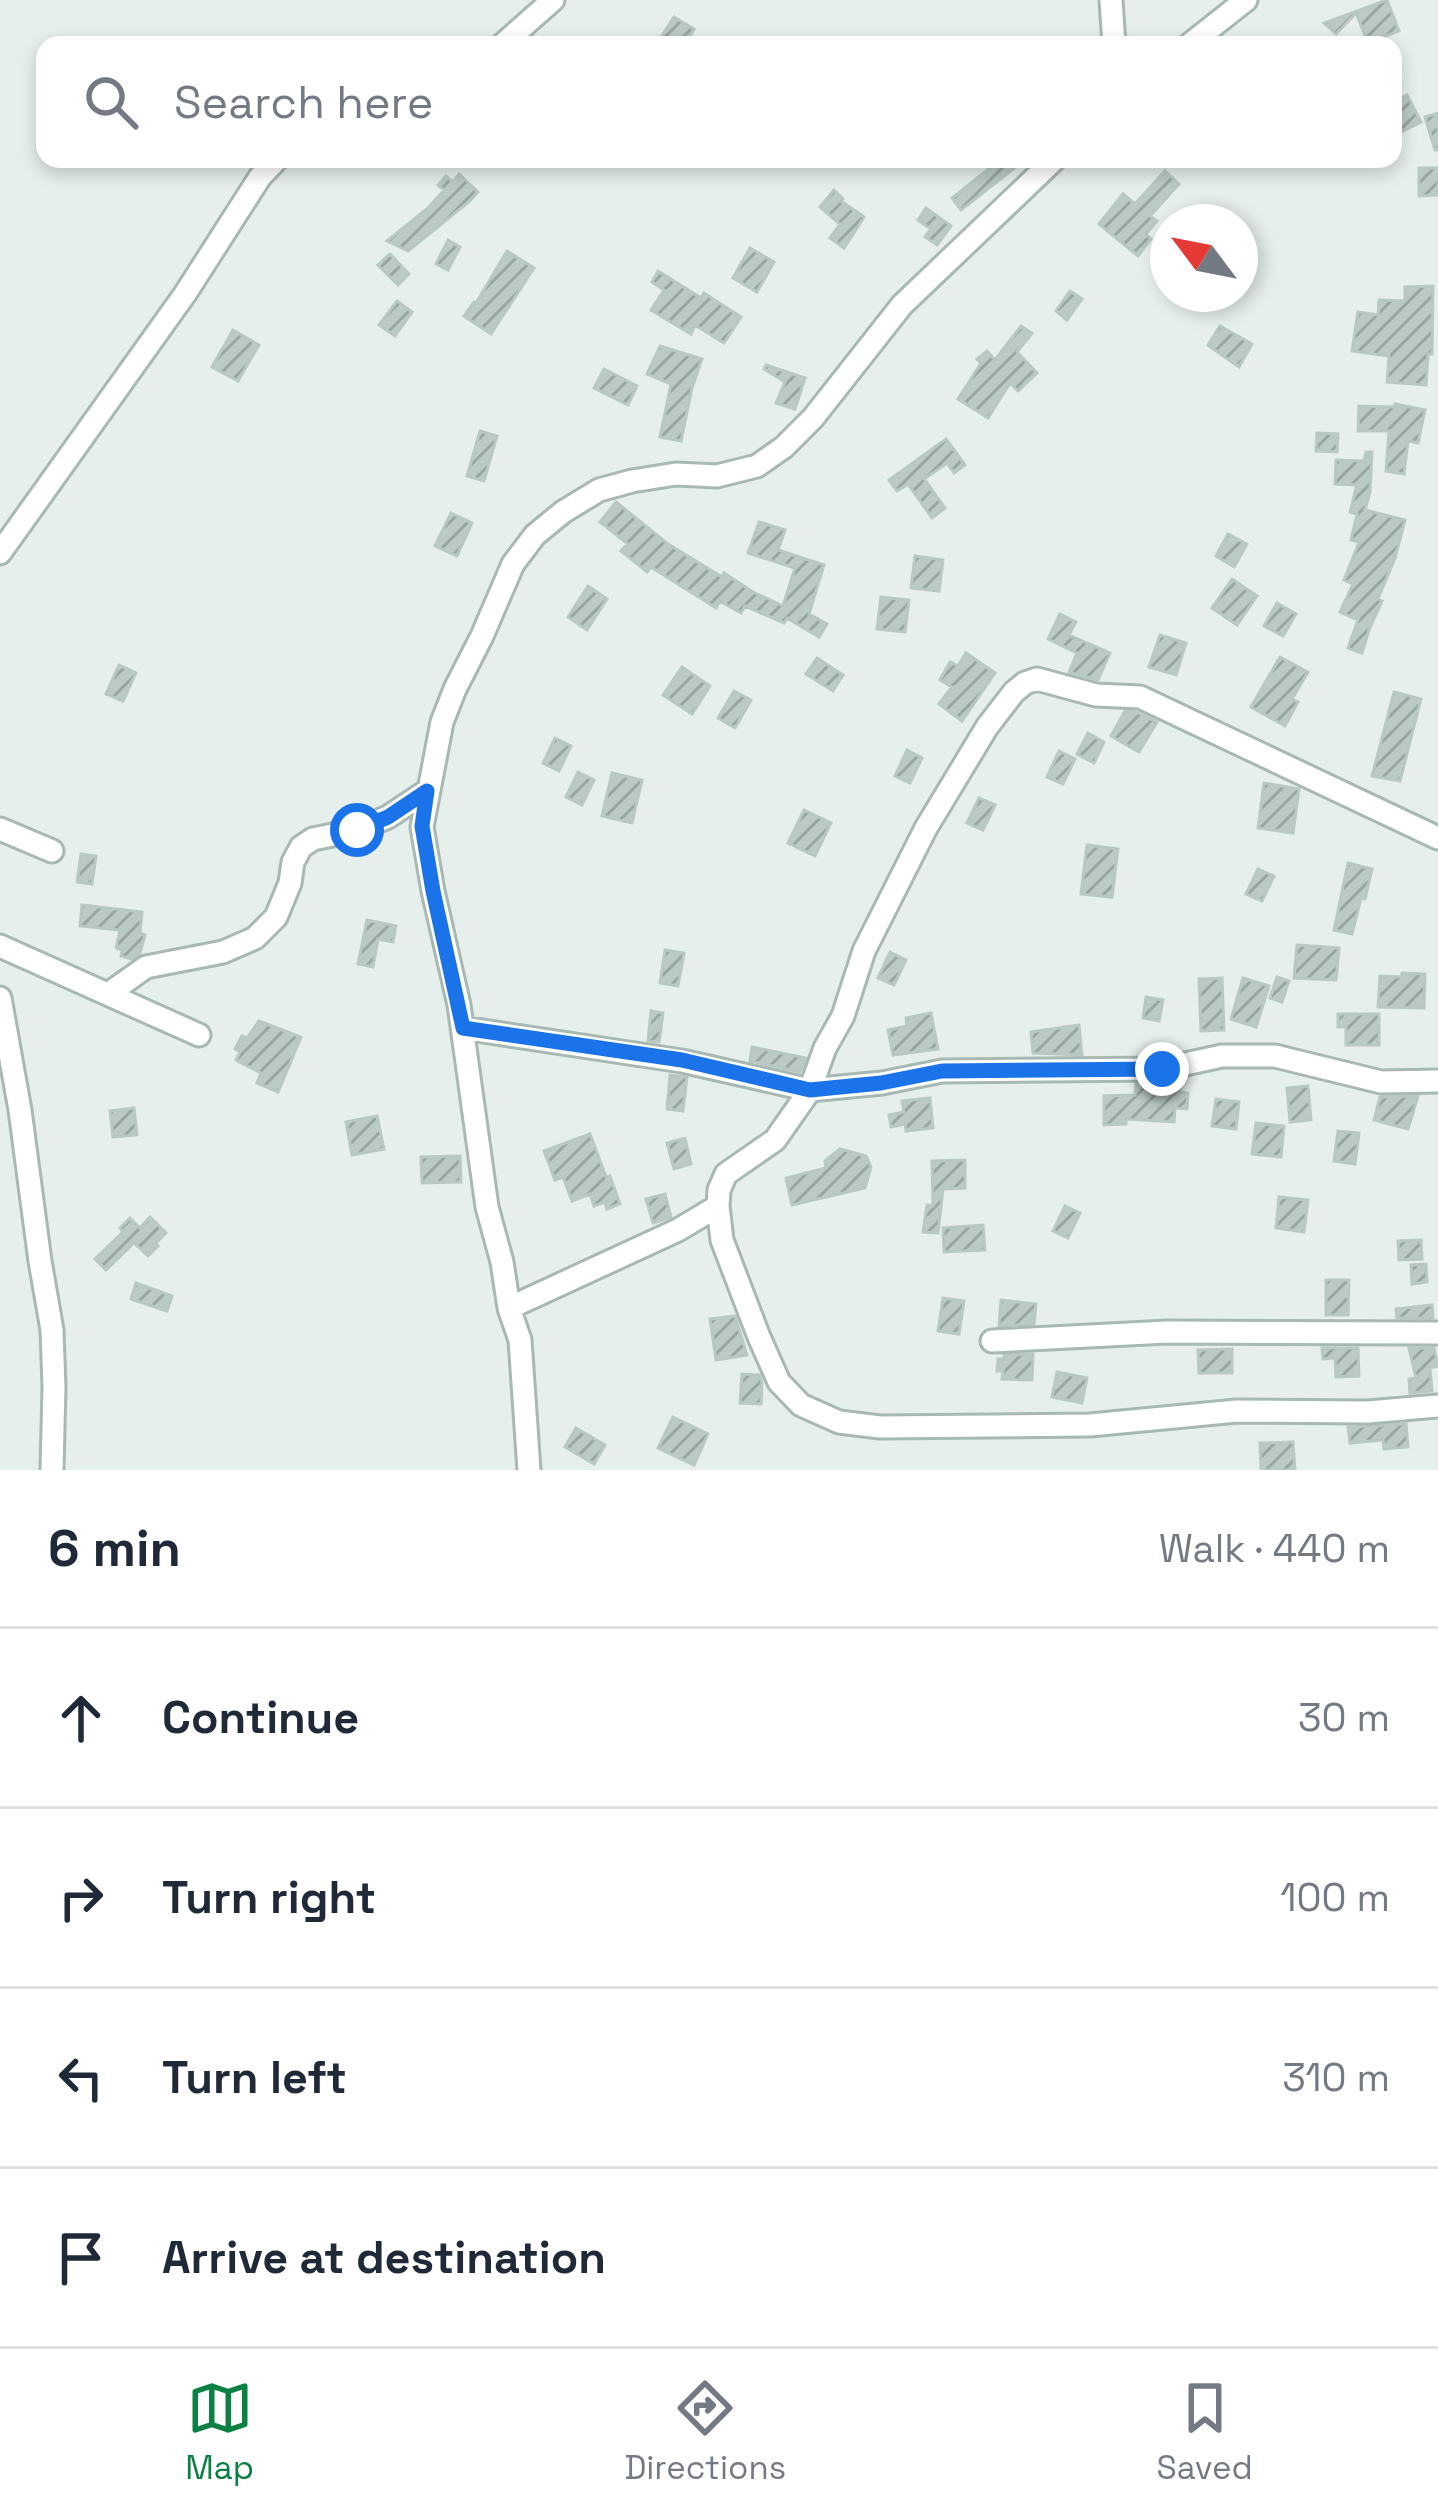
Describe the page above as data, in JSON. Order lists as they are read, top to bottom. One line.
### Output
{"north":"top left","page":{"search":"Search here","heading":["6 min","Walk · 440 m"],"list":[["Continue","30 m"],["Turn right","100 m"],["Turn left","310 m"],"Arrive at destination"],"nav":["Map","Directions","Saved"]}}
